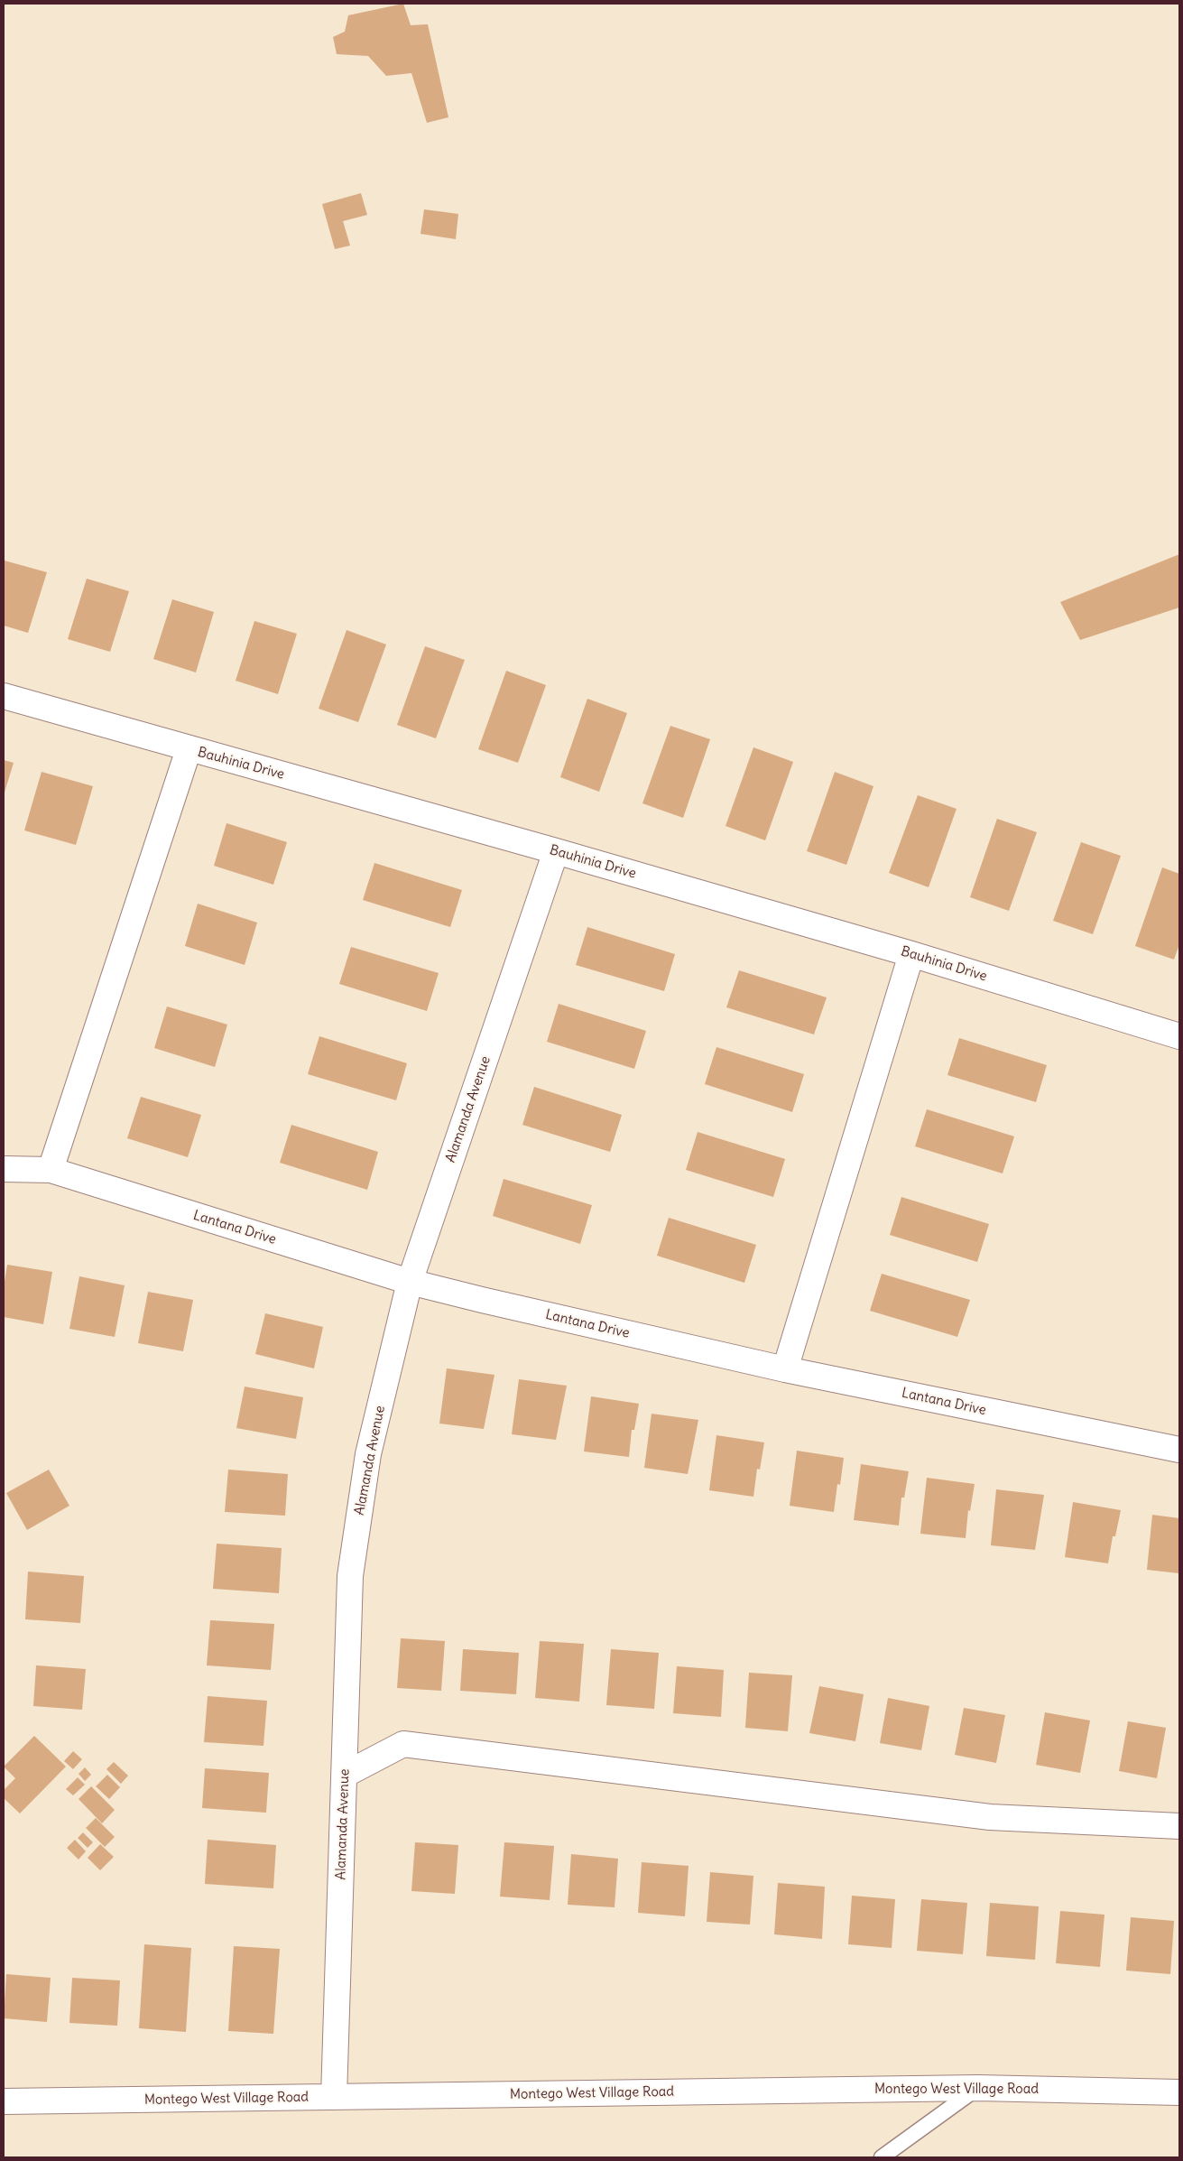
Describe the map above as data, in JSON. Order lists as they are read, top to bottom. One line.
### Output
{"streets":{"street":["Bauhinia Drive","Alamanda Avenue","Lantana Drive","Montego West Village Road"]},"crossings":[["Bauhinia Drive","Alamanda Avenue"],["Alamanda Avenue","Lantana Drive"],["Alamanda Avenue","Montego West Village Road"]]}
